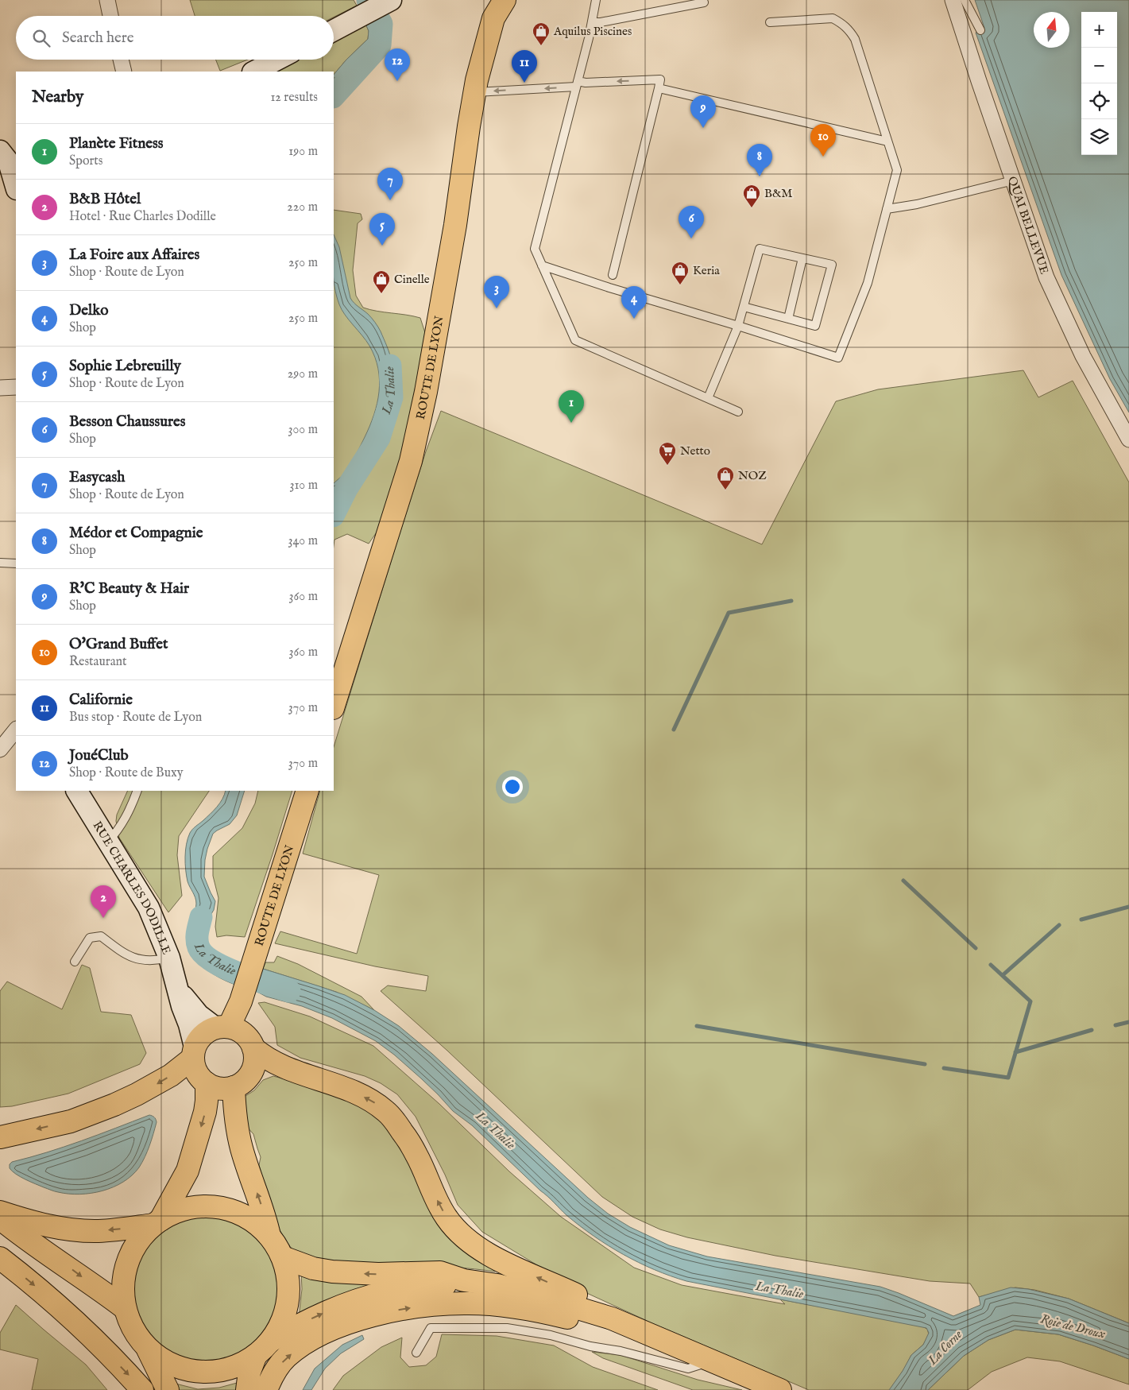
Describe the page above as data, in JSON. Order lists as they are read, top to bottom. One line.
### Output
{"streets":{"main road":["ROUTE DE LYON","RUE CHARLES DODILLE"],"street":["QUAI BELLEVUE"]},"crossings":[["ROUTE DE LYON","RUE CHARLES DODILLE"]],"water":["La Thalie","Roie de Droux","La Corne"],"places":{"shop":["Aquilus Piscines","B&M","Keria","Cinelle","NOZ"],"supermarket":["Netto"]},"north":"top","page":{"map_buttons":["+","−"],"search":"Search here","pins":["12","11","9","10","8","7","6","5","3","4","1","2"],"heading":["Nearby","12 results"],"list":[{"mark":"1","name":"Planète Fitness","note":"Sports","value":"190 m"},{"mark":"2","name":"B&B Hôtel","note":"Hotel · Rue Charles Dodille","value":"220 m"},{"mark":"3","name":"La Foire aux Affaires","note":"Shop · Route de Lyon","value":"250 m"},{"mark":"4","name":"Delko","note":"Shop","value":"250 m"},{"mark":"5","name":"Sophie Lebreuilly","note":"Shop · Route de Lyon","value":"290 m"},{"mark":"6","name":"Besson Chaussures","note":"Shop","value":"300 m"},{"mark":"7","name":"Easycash","note":"Shop · Route de Lyon","value":"310 m"},{"mark":"8","name":"Médor et Compagnie","note":"Shop","value":"340 m"},{"mark":"9","name":"R'C Beauty & Hair","note":"Shop","value":"360 m"},{"mark":"10","name":"O'Grand Buffet","note":"Restaurant","value":"360 m"},{"mark":"11","name":"Californie","note":"Bus stop · Route de Lyon","value":"370 m"},{"mark":"12","name":"JouéClub","note":"Shop · Route de Buxy","value":"370 m"}]}}
